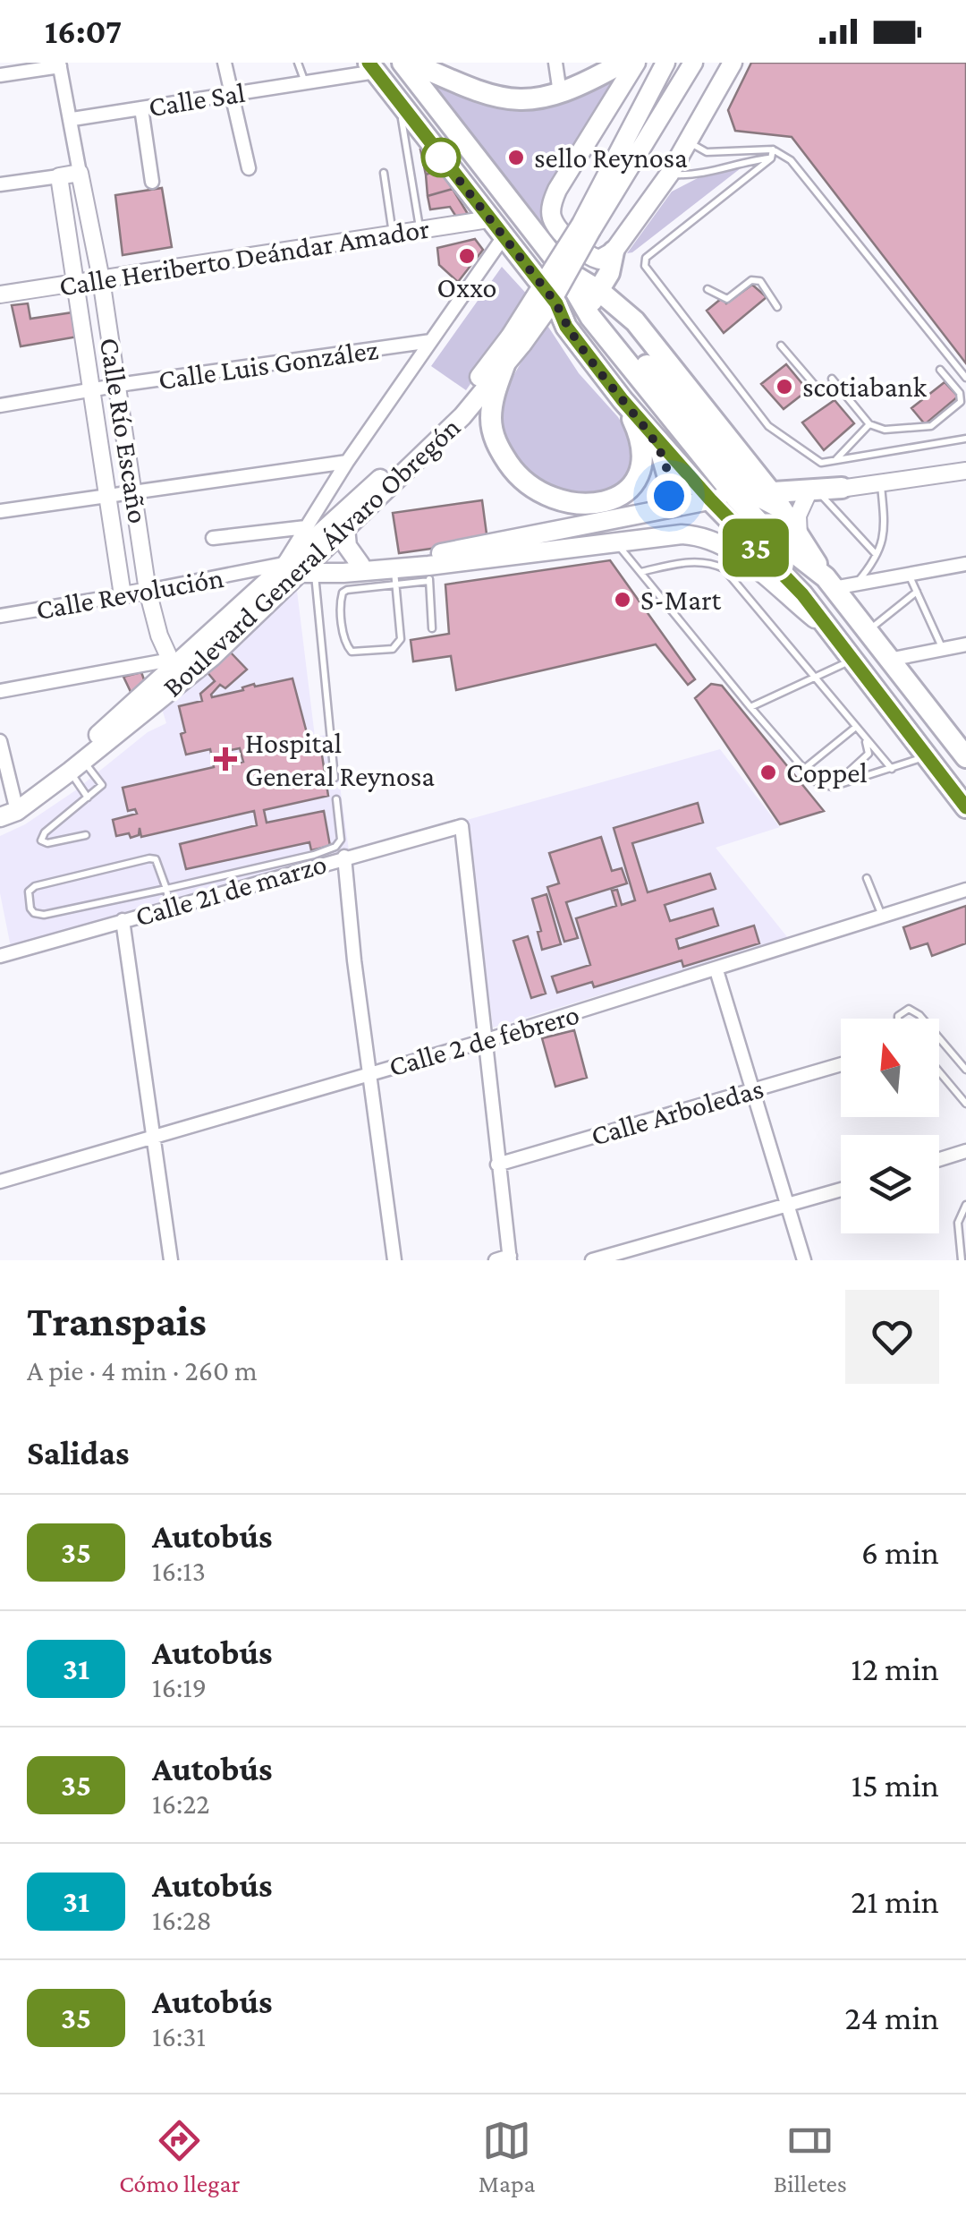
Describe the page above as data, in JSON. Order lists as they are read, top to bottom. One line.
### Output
{"streets":{"main road":["Boulevard General Álvaro Obregón"],"street":["Calle Sal","Calle Heriberto Deándar Amador","Calle Luis González","Calle Río Escaño","Calle Revolución","Calle 21 de marzo","Calle 2 de febrero","Calle Arboledas"]},"crossings":[["Calle Heriberto Deándar Amador","Calle Río Escaño"],["Calle Luis González","Calle Río Escaño"],["Calle Río Escaño","Boulevard General Álvaro Obregón"],["Calle Río Escaño","Calle Revolución"],["Boulevard General Álvaro Obregón","Calle Revolución"],["Calle 21 de marzo","Calle 2 de febrero"]],"places":{"other":["sello Reynosa","Oxxo","scotiabank","S-Mart","Coppel"],"health":["Hospital General Reynosa"]},"lines":["bus line 35"],"north":"top","page":{"status":"16:07","on_map":"35","heading":[["Transpais","A pie · 4 min · 260 m"],"Salidas"],"list":[{"mark":"35","name":"Autobús","note":"16:13","value":"6 min"},{"mark":"31","name":"Autobús","note":"16:19","value":"12 min"},{"mark":"35","name":"Autobús","note":"16:22","value":"15 min"},{"mark":"31","name":"Autobús","note":"16:28","value":"21 min"},{"mark":"35","name":"Autobús","note":"16:31","value":"24 min"}],"tabs":["Cómo llegar","Mapa","Billetes"]}}
